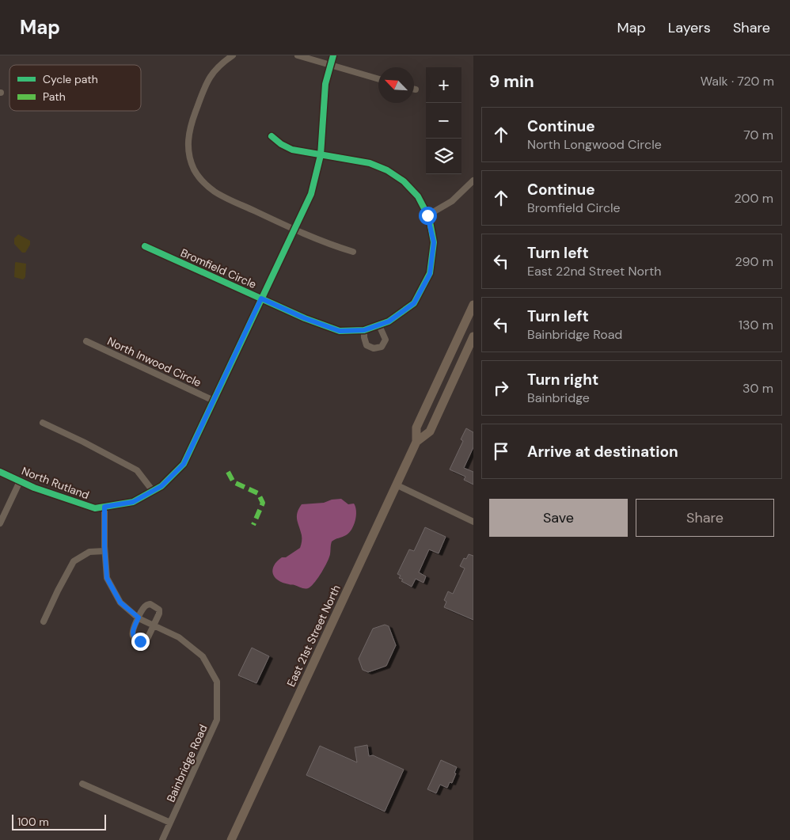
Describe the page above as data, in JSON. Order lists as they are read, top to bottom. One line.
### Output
{"streets":{"main road":["East 21st Street North"],"street":["Bromfield Circle","North Inwood Circle","North Rutland","Bainbridge Road"]},"crossings":[["Bromfield Circle","North Rutland"],["North Inwood Circle","North Rutland"],["North Rutland","Bainbridge Road"]],"legend":["Cycle path","Path"],"scale_bar":"100 m","north":"top left","page":{"header":"Map","nav":["Map","Layers","Share"],"heading":["9 min","Walk · 720 m"],"map_buttons":["+","−"],"list":[["Continue","North Longwood Circle","70 m"],["Continue","Bromfield Circle","200 m"],["Turn left","East 22nd Street North","290 m"],["Turn left","Bainbridge Road","130 m"],["Turn right","Bainbridge","30 m"],"Arrive at destination"],"buttons":["Save","Share"],"scale":"100 m"}}
